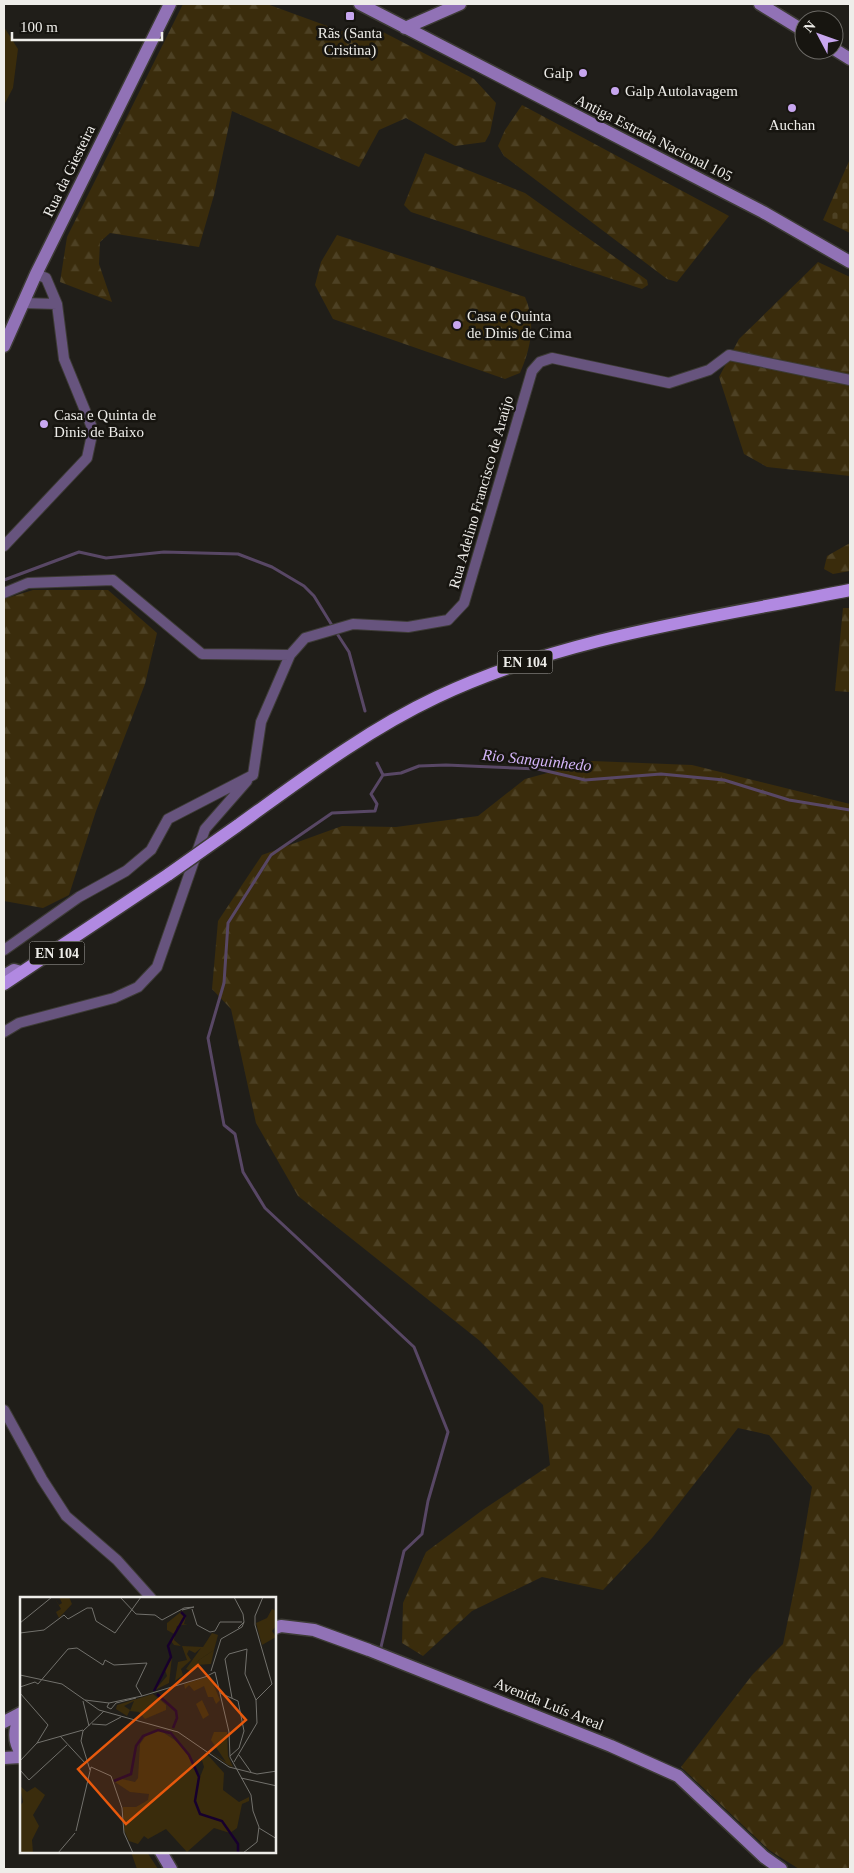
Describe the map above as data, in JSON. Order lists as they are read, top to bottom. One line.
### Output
{"streets":{"main road":["Antiga Estrada Nacional 105","Rua da Giesteira","EN 104","Avenida Luís Areal"],"street":["Rua Adelino Francisco de Araújo"]},"water":["Rio Sanguinhedo"],"places":{"transit":["Rãs (Santa Cristina)"],"other":["Galp","Galp Autolavagem","Auchan","Casa e Quinta de Dinis de Cima","Casa e Quinta de Dinis de Baixo"]},"scale_bar":"100 m","north":"top left"}
